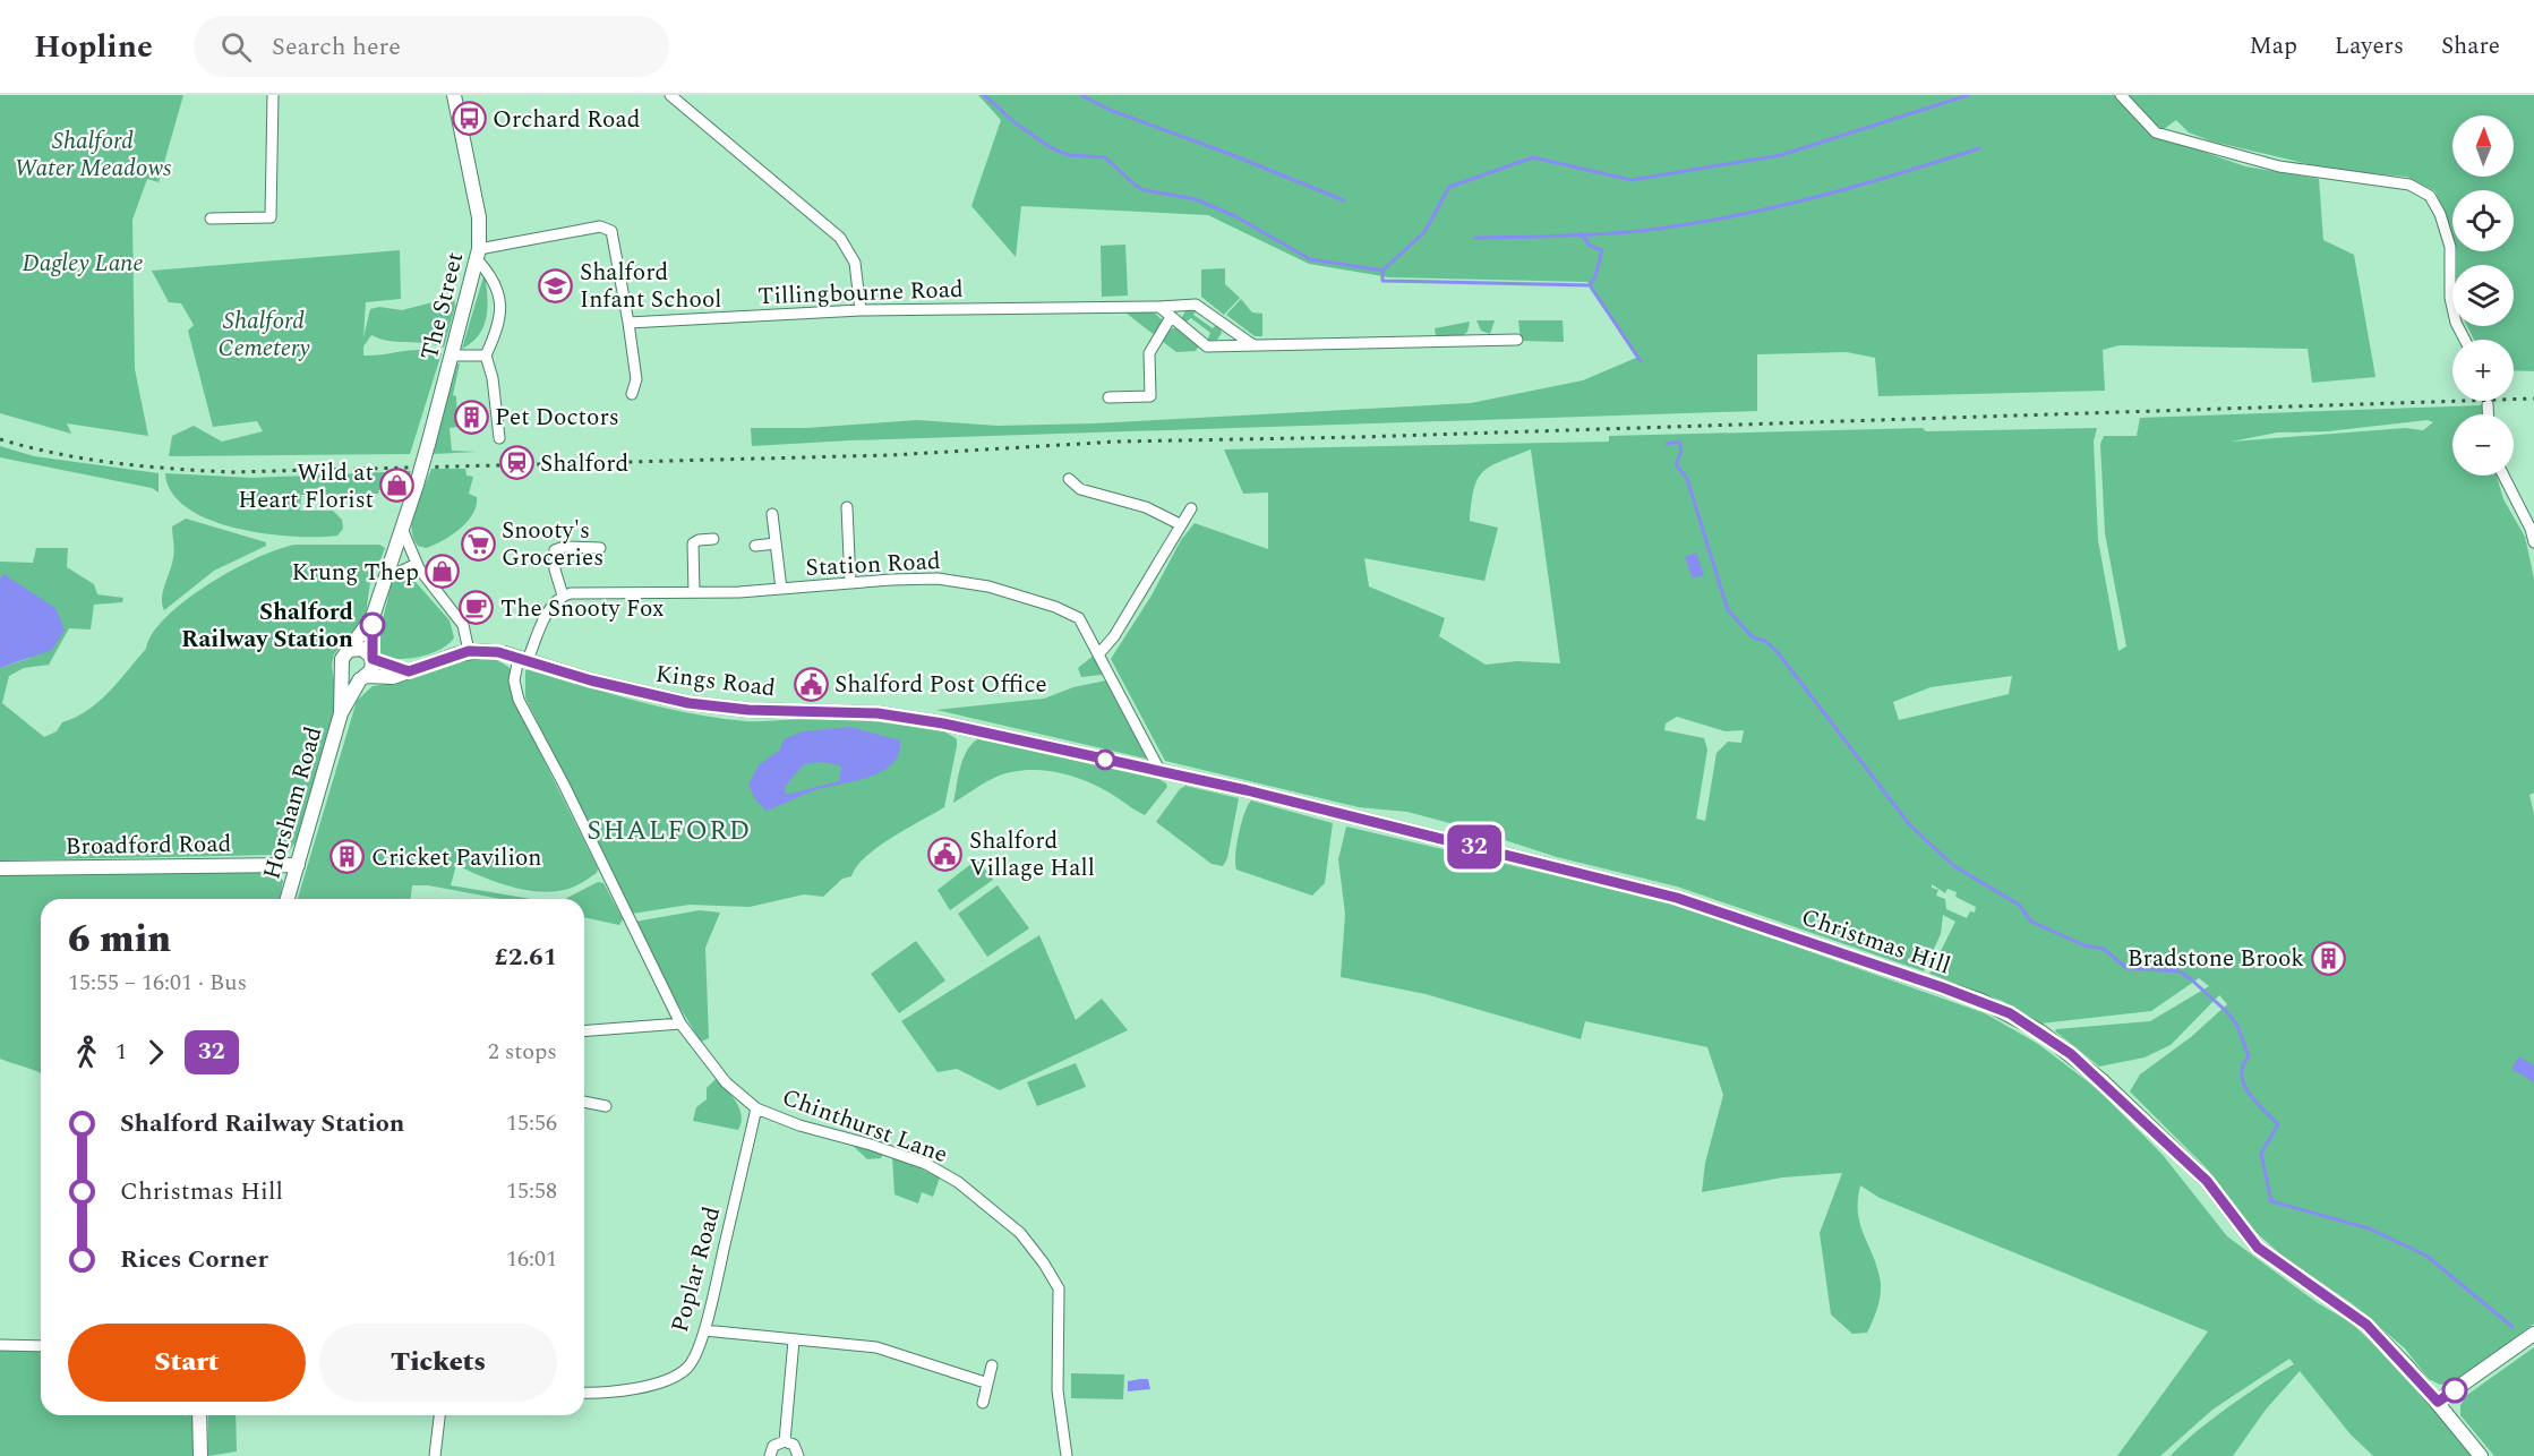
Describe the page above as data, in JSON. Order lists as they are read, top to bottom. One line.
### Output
{"streets":{"main road":["The Street","Kings Road","Horsham Road","Broadford Road","Christmas Hill"],"street":["Tillingbourne Road","Station Road","Chinthurst Lane","Poplar Road"]},"crossings":[["Station Road","Kings Road"],["Station Road","Christmas Hill"],["Kings Road","Horsham Road"],["Kings Road","Christmas Hill"],["Kings Road","Chinthurst Lane"],["Horsham Road","Broadford Road"],["Chinthurst Lane","Poplar Road"]],"districts":["SHALFORD"],"parks":["Shalford Water Meadows","Dagley Lane","Shalford Cemetery"],"places":{"bus stop":["Orchard Road"],"school or university":["Shalford Infant School"],"building":["Pet Doctors","Cricket Pavilion","Bradstone Brook"],"station":["Shalford"],"shop":["Wild at Heart Florist","Krung Thep"],"supermarket":["Snooty's Groceries"],"cafe":["The Snooty Fox"],"other":["Shalford Railway Station"],"public building":["Shalford Post Office","Shalford Village Hall"]},"lines":["bus line 32"],"north":"top","page":{"header":"Hopline","search":"Search here","nav":["Map","Layers","Share"],"on_map":"32","map_buttons":["+","−"],"heading":["6 min","15:55 – 16:01 · Bus","£2.61"],"legs":["1","32","2 stops"],"list":[{"name":"Shalford Railway Station","value":"15:56"},{"name":"Christmas Hill","value":"15:58"},{"name":"Rices Corner","value":"16:01"}],"buttons":["Start","Tickets"]}}
